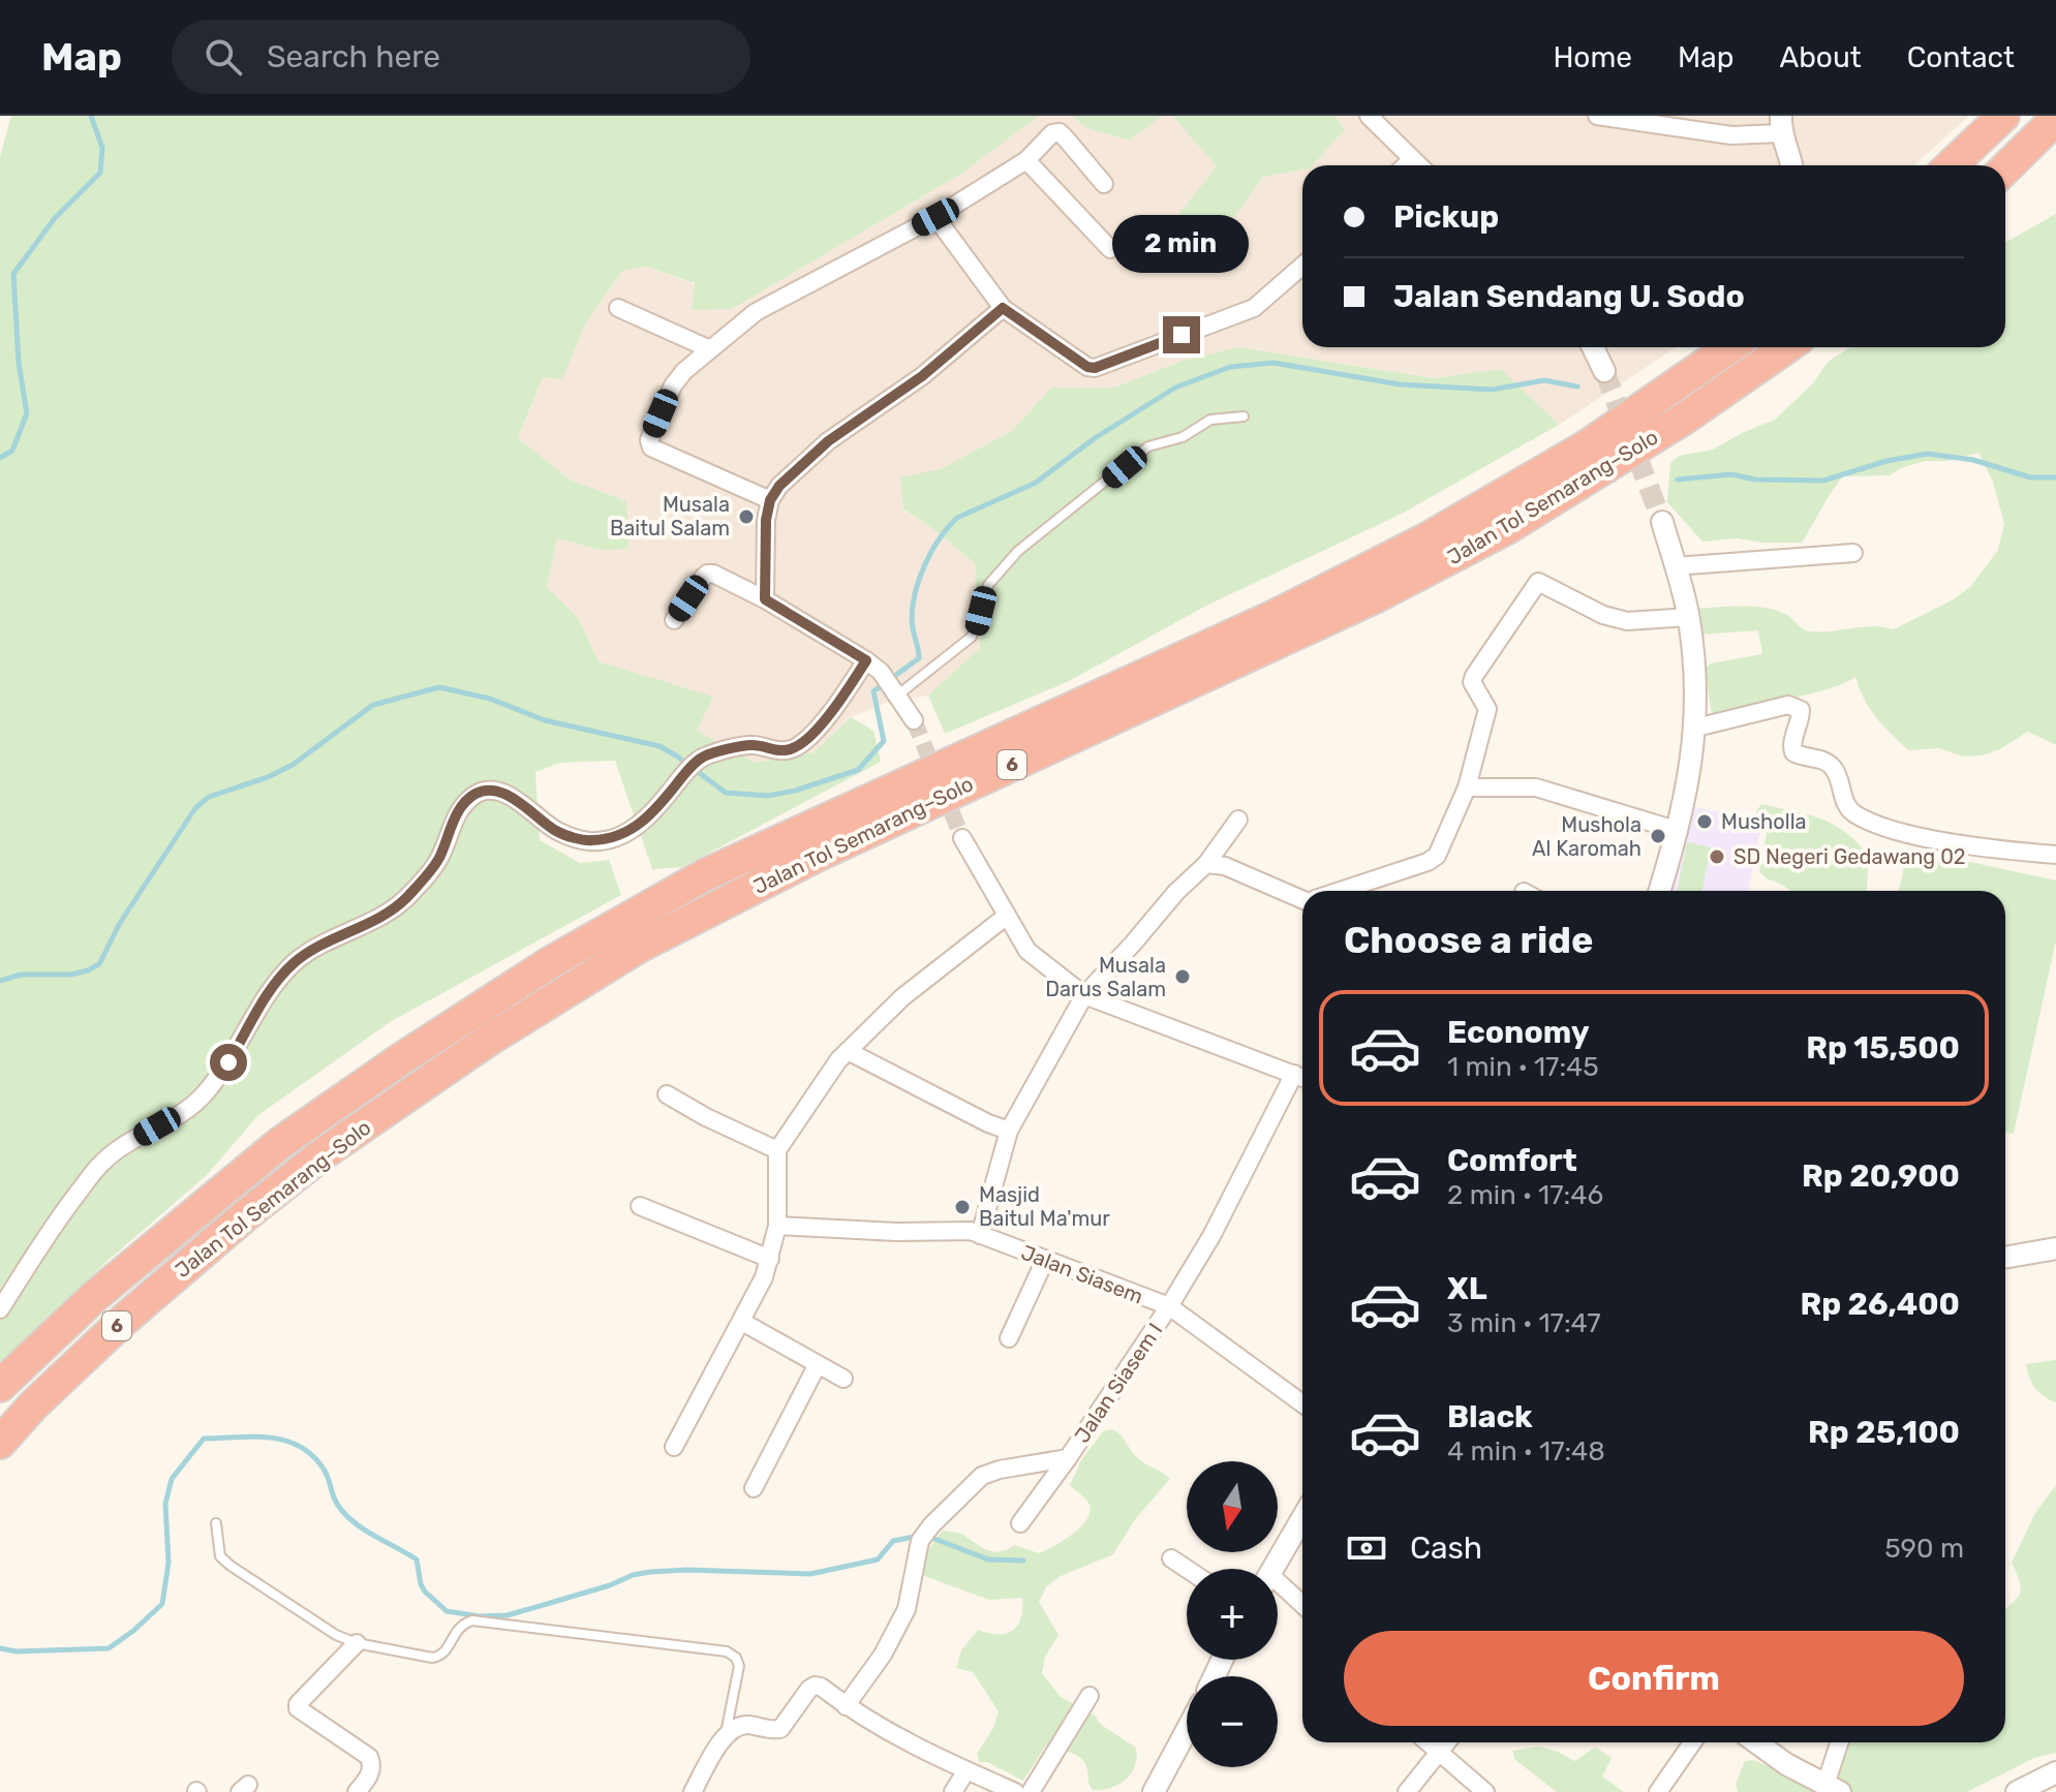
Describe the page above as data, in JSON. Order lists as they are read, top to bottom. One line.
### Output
{"streets":{"highway":["Jalan Tol Semarang–Solo","6"],"street":["Jalan Siasem","Jalan Siasem I"]},"crossings":[["Jalan Siasem","Jalan Siasem I"]],"places":["Musala Baitul Salam","Musholla","Mushola Al Karomah","SD Negeri Gedawang 02","Musala Darus Salam","Masjid Baitul Ma'mur"],"north":"bottom","page":{"header":"Map","search":"Search here","nav":["Home","Map","About","Contact"],"banner":["Pickup","Jalan Sendang U. Sodo"],"bubble":"2 min","heading":"Choose a ride","list":[{"name":"Economy","note":"1 min · 17:45","value":"Rp 15,500"},{"name":"Comfort","note":"2 min · 17:46","value":"Rp 20,900"},{"name":"XL","note":"3 min · 17:47","value":"Rp 26,400"},{"name":"Black","note":"4 min · 17:48","value":"Rp 25,100"}],"map_buttons":["+","−"],"pay":["Cash","590 m"],"buttons":"Confirm"}}
